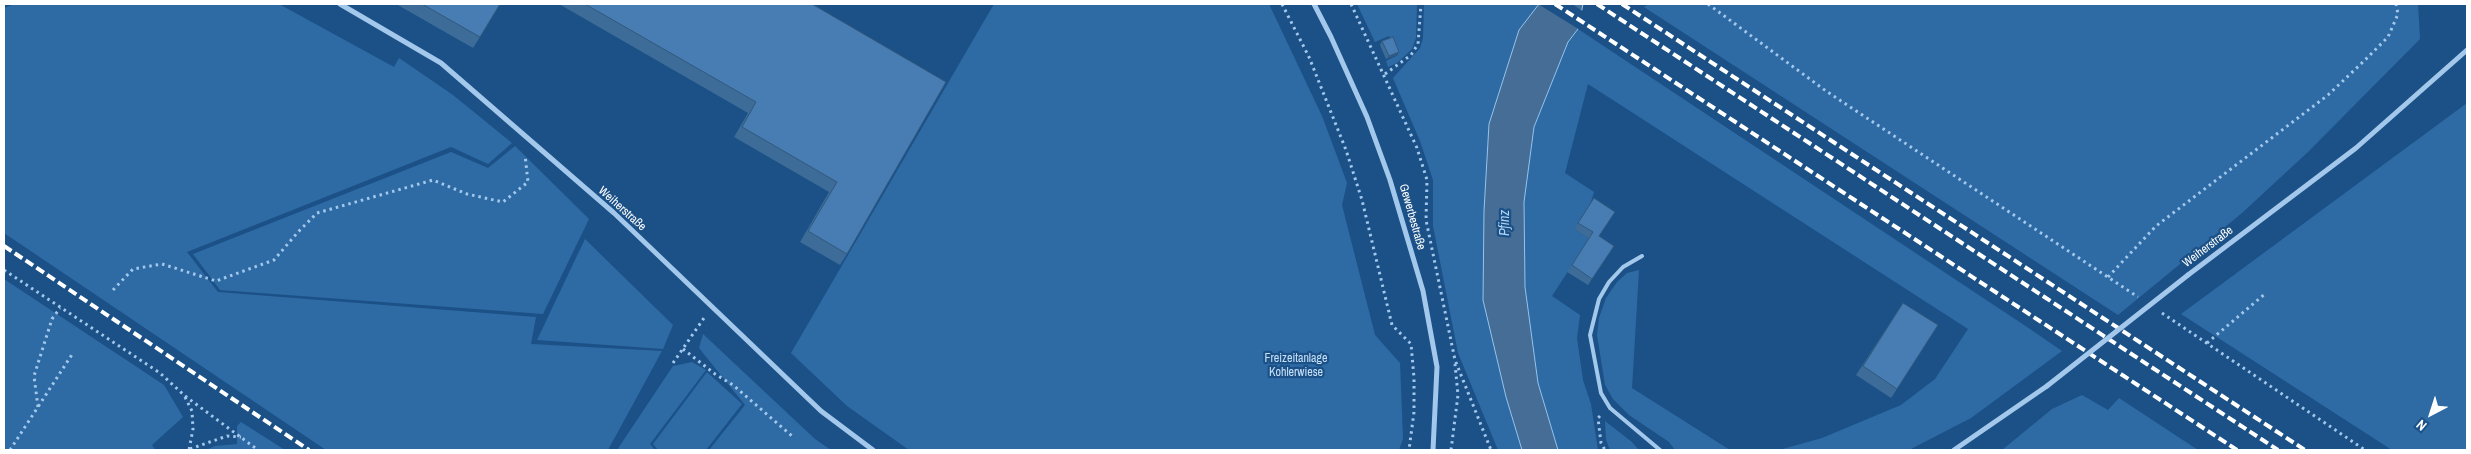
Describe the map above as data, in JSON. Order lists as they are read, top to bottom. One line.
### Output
{"streets":{"street":["Weiherstraße","Gewerbestraße"]},"water":["Pfinz"],"parks":["Freizeitanlage Kohlerwiese"],"north":"bottom left"}
